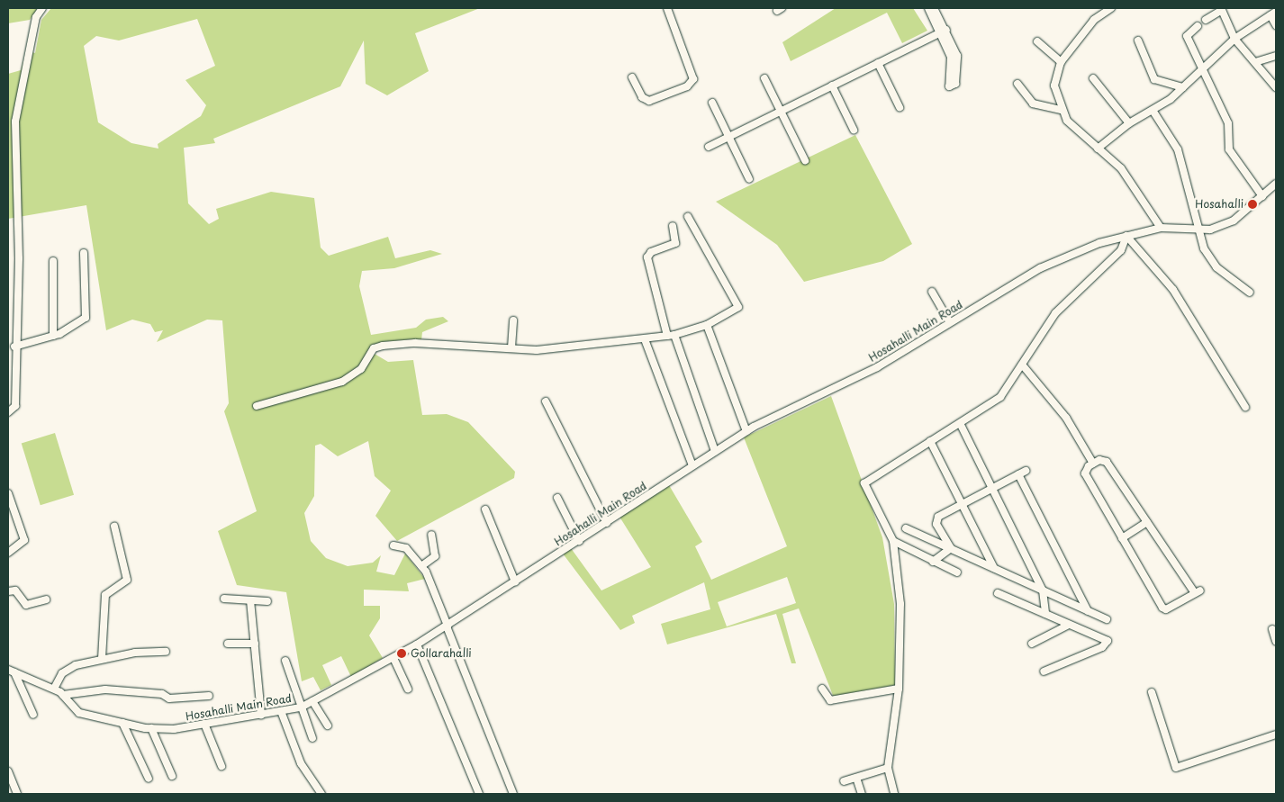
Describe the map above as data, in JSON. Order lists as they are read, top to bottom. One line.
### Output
{"streets":{"street":["Hosahalli Main Road"]},"places":["Hosahalli","Gollarahalli"]}
